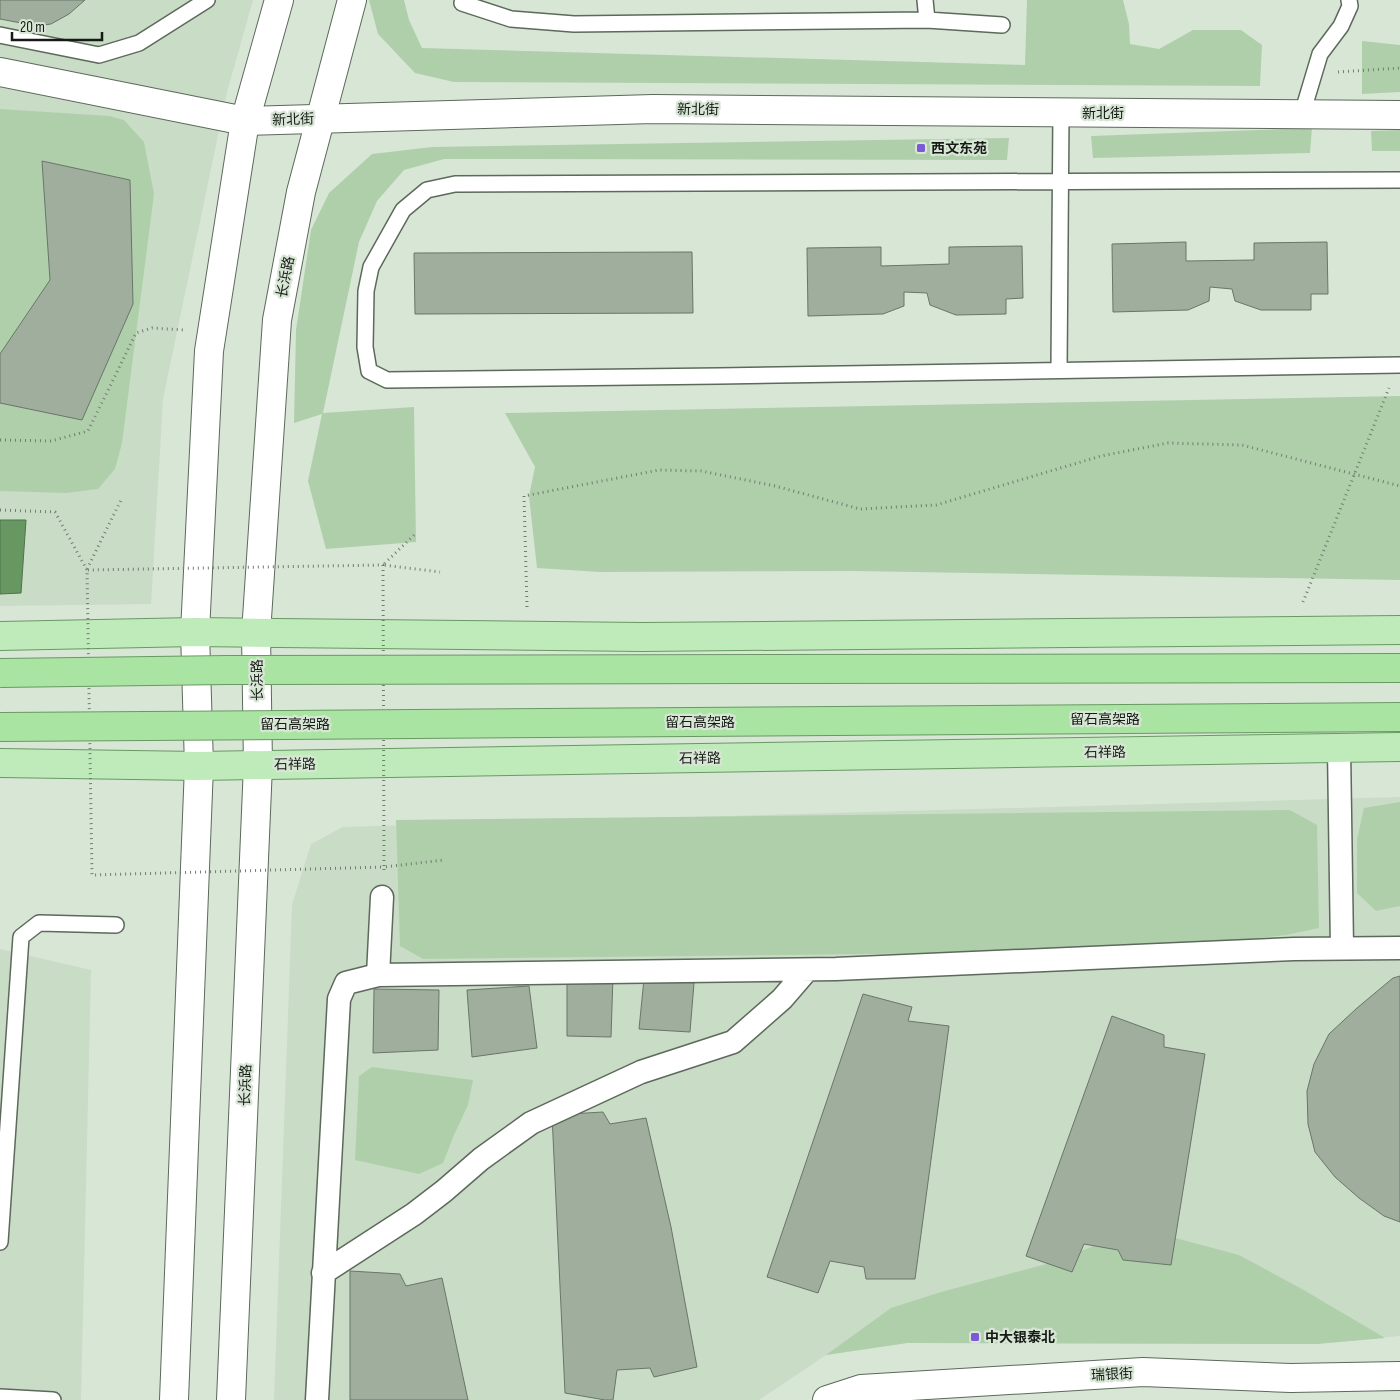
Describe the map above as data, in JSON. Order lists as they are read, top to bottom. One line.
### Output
{"streets":{"highway":["留石高架路"],"main road":["新北街","长浜路","石祥路","瑞银街"]},"crossings":[["新北街","长浜路"],["长浜路","石祥路"]],"places":{"transit":["西文东苑","中大银泰北"]},"scale_bar":"20 m"}
